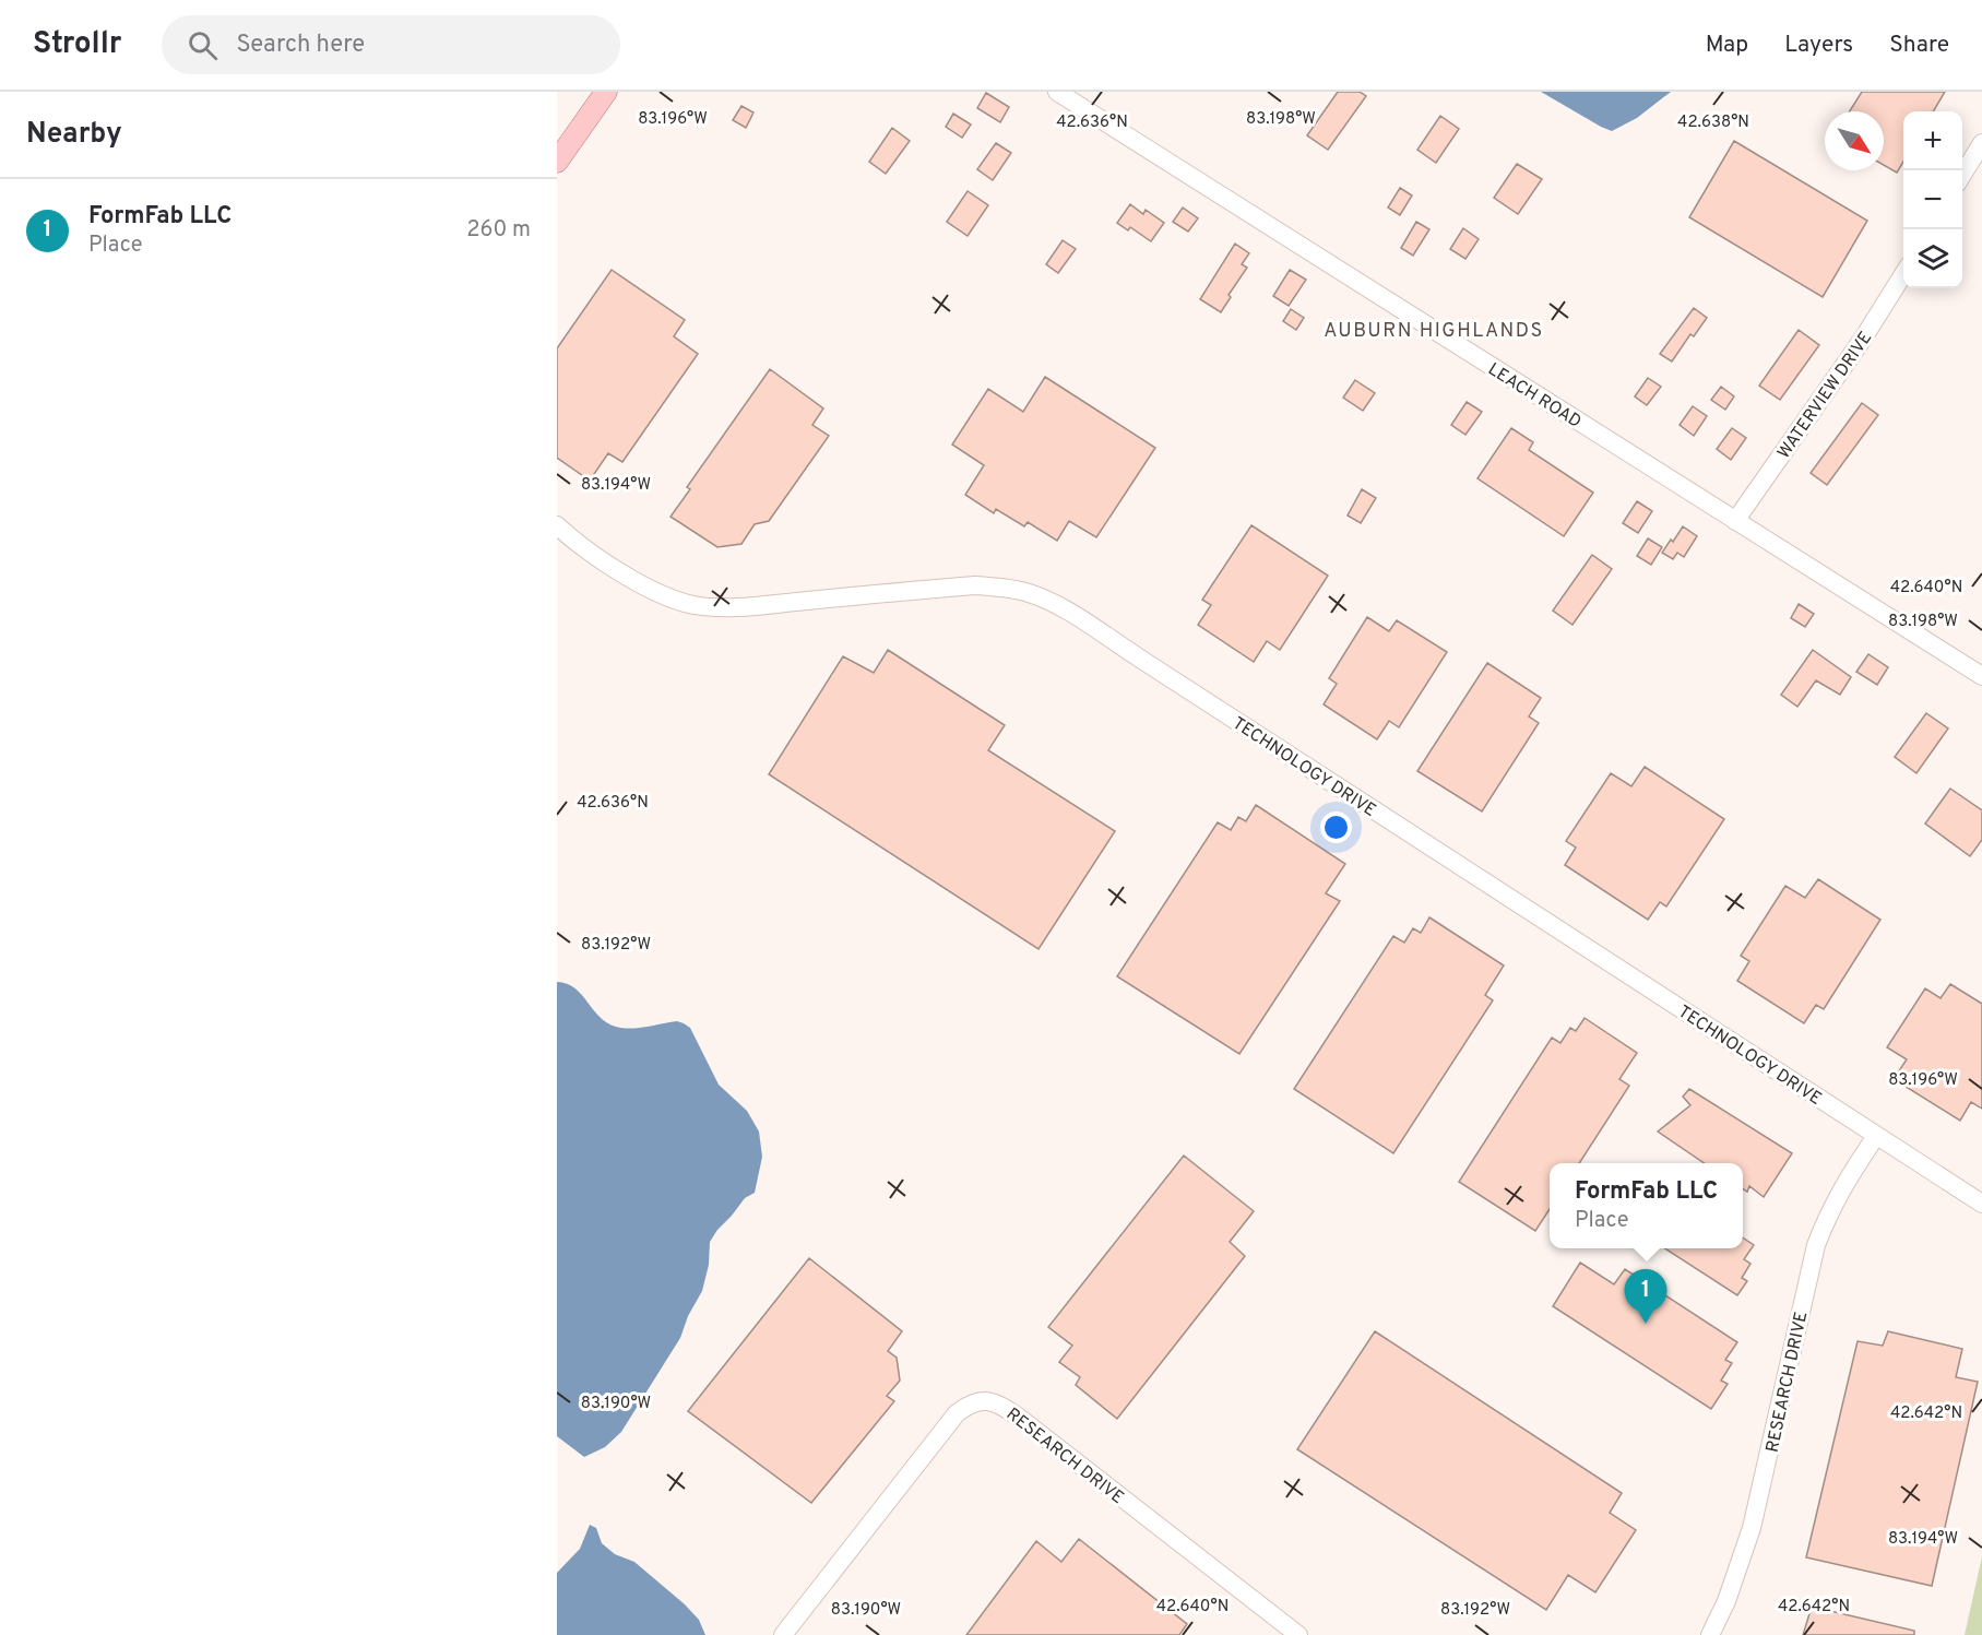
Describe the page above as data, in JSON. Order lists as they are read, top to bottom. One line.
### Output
{"streets":{"street":["LEACH ROAD","WATERVIEW DRIVE","TECHNOLOGY DRIVE","RESEARCH DRIVE"]},"crossings":[["LEACH ROAD","WATERVIEW DRIVE"],["TECHNOLOGY DRIVE","RESEARCH DRIVE"]],"districts":["AUBURN HIGHLANDS"],"north":"bottom right","page":{"header":"Strollr","search":"Search here","nav":["Map","Layers","Share"],"heading":"Nearby","map_buttons":["+","−"],"list":[{"mark":"1","name":"FormFab LLC","note":"Place","value":"260 m"}],"popup":["FormFab LLC","Place"],"pins":"1"},"coordinates":["83.196°W","83.198°W","42.636°N","42.638°N","83.194°W","42.640°N","83.192°W","83.190°W","42.642°N"]}
